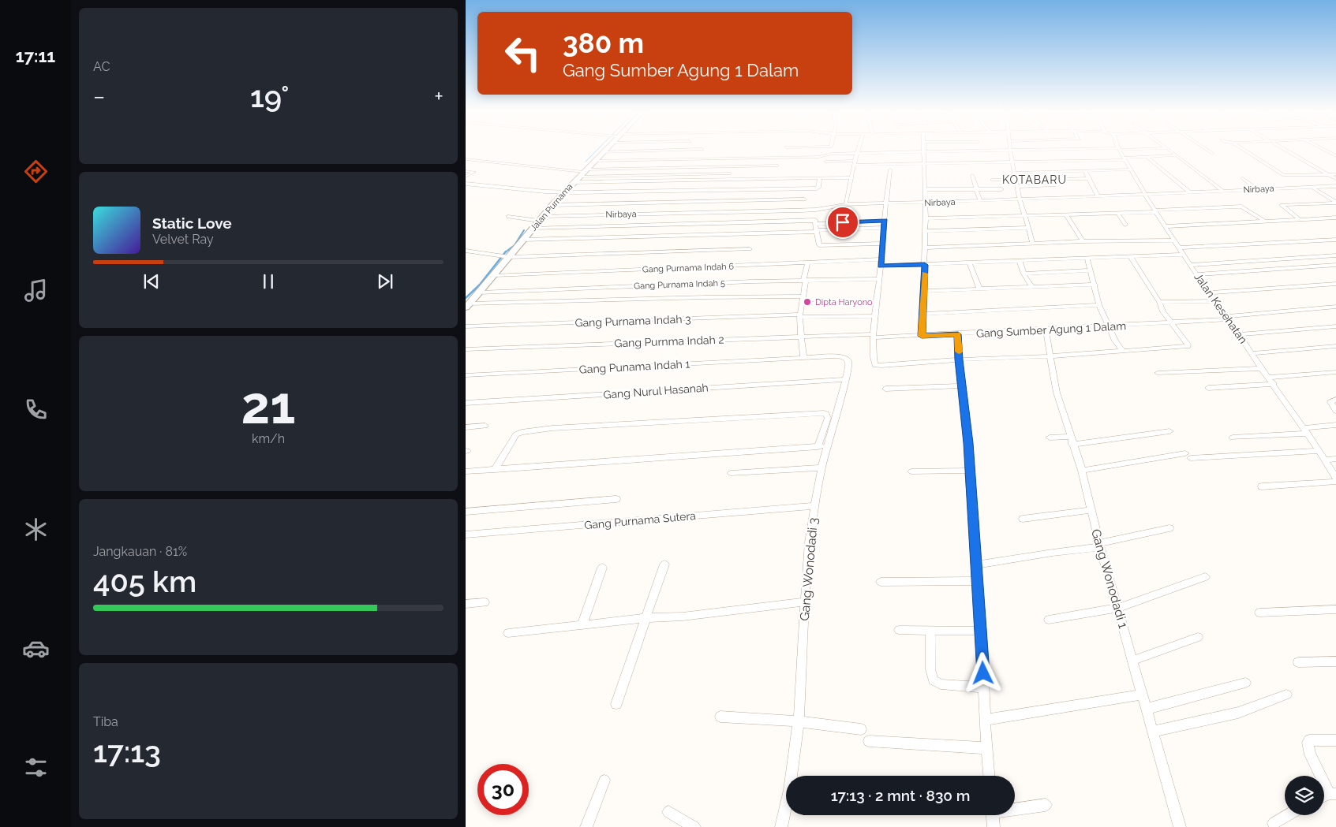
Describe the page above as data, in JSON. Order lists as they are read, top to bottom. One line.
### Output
{"streets":{"street":["Nirbaya","Jalan Purnama","Gang Purnama Indah 6","Gang Purnama Indah 5","Jalan Kesehatan","Gang Purnama Indah 3","Gang Sumber Agung 1 Dalam","Gang Purnma Indah 2","Gang Punama Indah 1","Gang Nurul Hasanah","Gang Purnama Sutera","Gang Wonodadi 3","Gang Wonodadi 1"]},"crossings":[["Nirbaya","Jalan Purnama"],["Nirbaya","Jalan Kesehatan"],["Jalan Purnama","Gang Purnama Indah 6"],["Jalan Purnama","Gang Purnama Indah 5"],["Gang Purnama Indah 6","Jalan Kesehatan"],["Jalan Kesehatan","Gang Sumber Agung 1 Dalam"],["Gang Sumber Agung 1 Dalam","Gang Purnma Indah 2"],["Gang Sumber Agung 1 Dalam","Gang Wonodadi 1"],["Gang Punama Indah 1","Gang Wonodadi 3"],["Gang Nurul Hasanah","Gang Wonodadi 3"],["Gang Purnama Sutera","Gang Wonodadi 3"]],"districts":["KOTABARU"],"places":["Dipta Haryono"],"page":{"tabs":"17:11","tile":["AC",["21","km/h"],["Jangkauan · 81%","405 km"],["Tiba","17:13"]],"turn":["380 m","Gang Sumber Agung 1 Dalam"],"heat":["−","19°","+"],"song":["Static Love","Velvet Ray"],"limit":"30","trip":"17:13 · 2 mnt · 830 m"}}
